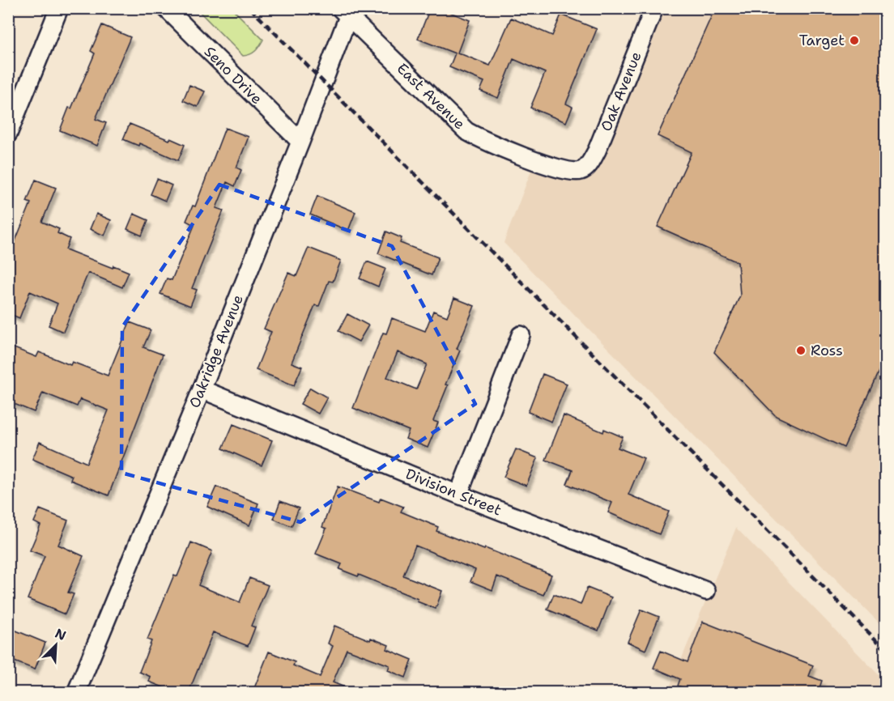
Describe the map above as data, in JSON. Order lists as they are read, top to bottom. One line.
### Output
{"streets":{"street":["Seno Drive","Oak Avenue","East Avenue","Oakridge Avenue","Division Street"]},"crossings":[["Seno Drive","Oakridge Avenue"],["Oak Avenue","East Avenue"],["East Avenue","Oakridge Avenue"],["Oakridge Avenue","Division Street"]],"places":["Target","Ross"],"north":"top right"}
